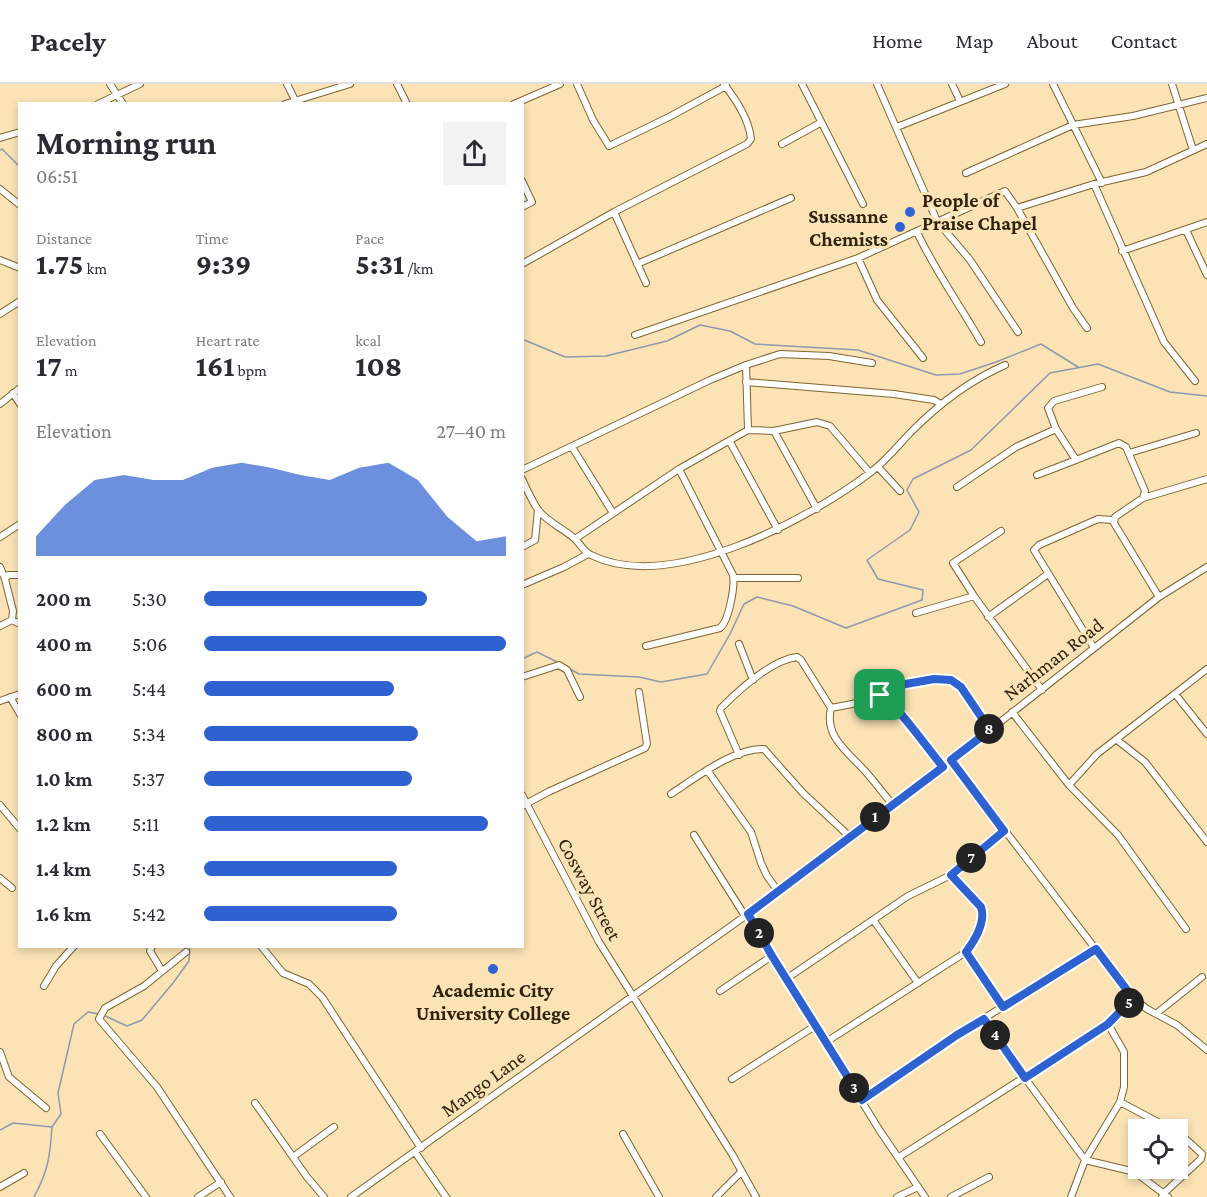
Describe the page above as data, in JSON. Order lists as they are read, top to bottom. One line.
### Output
{"streets":{"street":["Narhman Road","Cosway Street","Mango Lane"]},"crossings":[["Narhman Road","Cosway Street"],["Narhman Road","Mango Lane"],["Cosway Street","Mango Lane"]],"places":["People of Praise Chapel","Sussanne Chemists","Academic City University College"],"page":{"header":"Pacely","nav":["Home","Map","About","Contact"],"heading":["Morning run","06:51"],"stats":[["Distance","1.75 km"],["Time","9:39"],["Pace","5:31 /km"],["Elevation","17 m"],["Heart rate","161 bpm"],["kcal","108"]],"chart":["Elevation","27–40 m"],"list":[{"name":"200 m","note":"5:30"},{"name":"400 m","note":"5:06"},{"name":"600 m","note":"5:44"},{"name":"800 m","note":"5:34"},{"name":"1.0 km","note":"5:37"},{"name":"1.2 km","note":"5:11"},{"name":"1.4 km","note":"5:43"},{"name":"1.6 km","note":"5:42"}],"pins":["8","1","7","2","5","4","3"]}}
